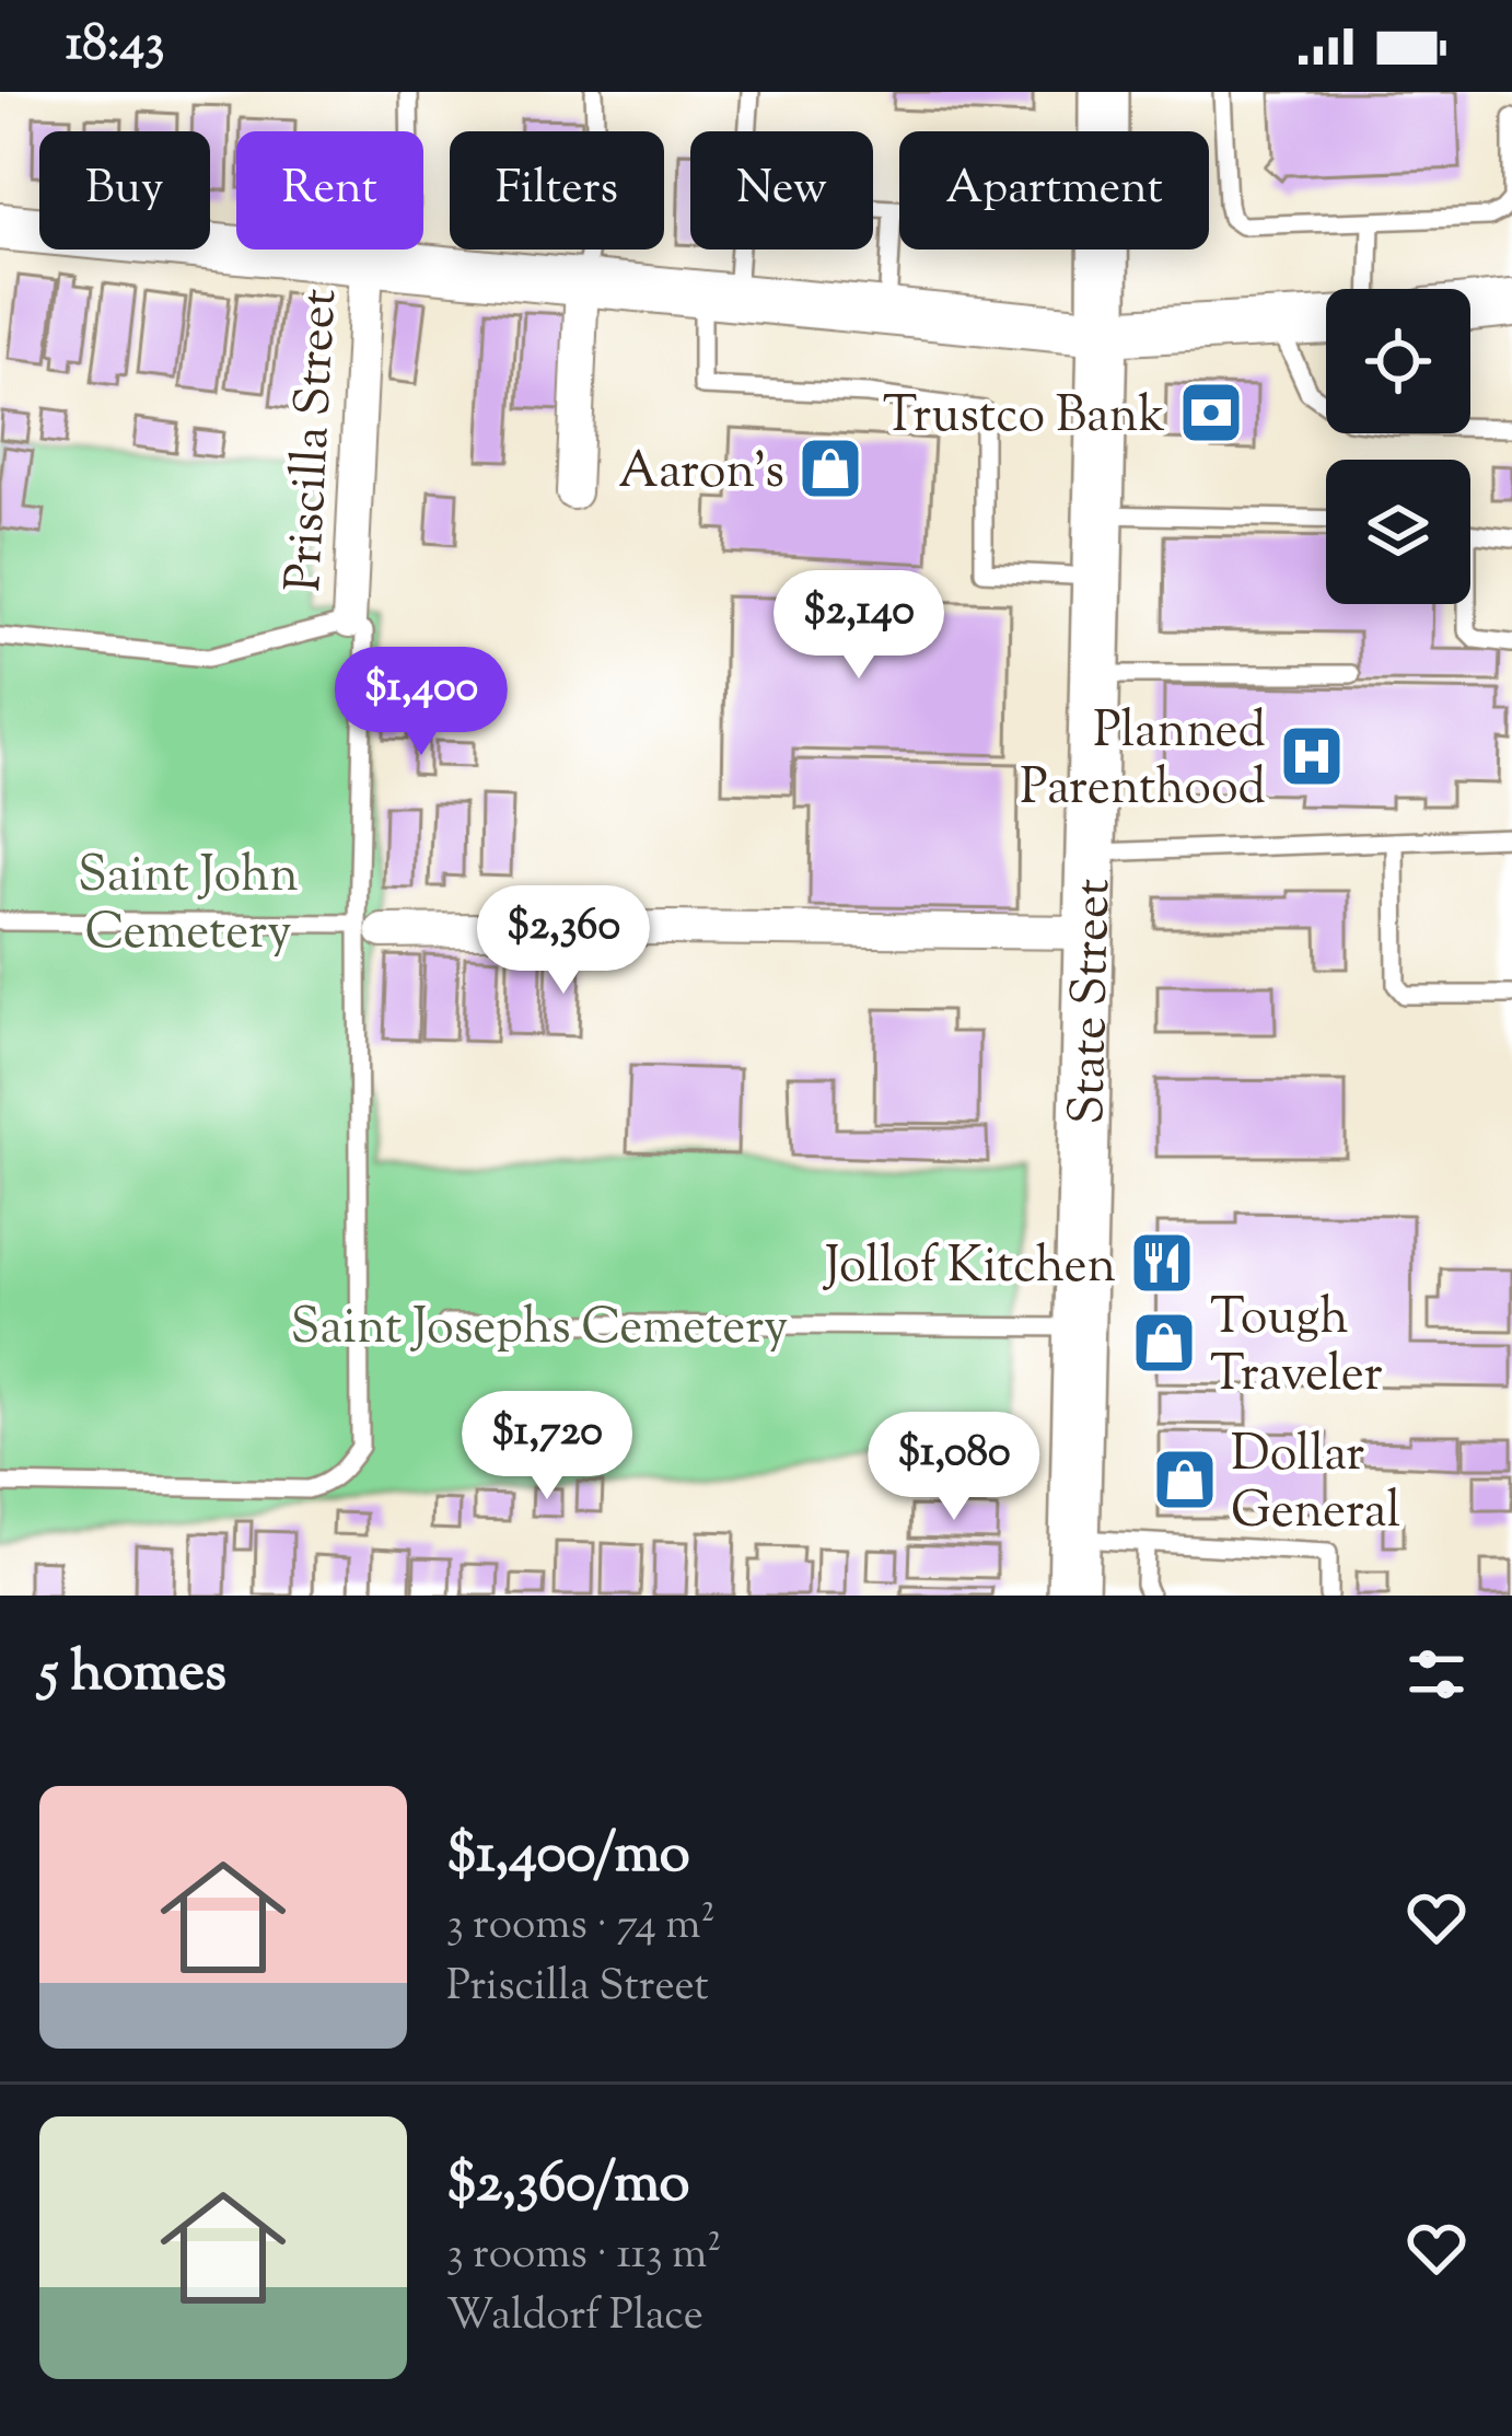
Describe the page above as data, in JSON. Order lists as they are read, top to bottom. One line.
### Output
{"streets":{"main road":["State Street"],"street":["Priscilla Street"]},"parks":["Saint John Cemetery","Saint Josephs Cemetery"],"places":{"bank":["Trustco Bank"],"shop":["Aaron's","Tough Traveler","Dollar General"],"hospital":["Planned Parenthood"],"restaurant":["Jollof Kitchen"]},"page":{"status":"18:43","chip":["Buy","Rent","Filters","New","Apartment"],"price":["$2,140","$1,400","$2,360","$1,720","$1,080"],"heading":"5 homes","list":[{"name":"$1,400/mo","note":"3 rooms · 74 m² · Priscilla Street"},{"name":"$2,360/mo","note":"3 rooms · 113 m² · Waldorf Place"}]}}
